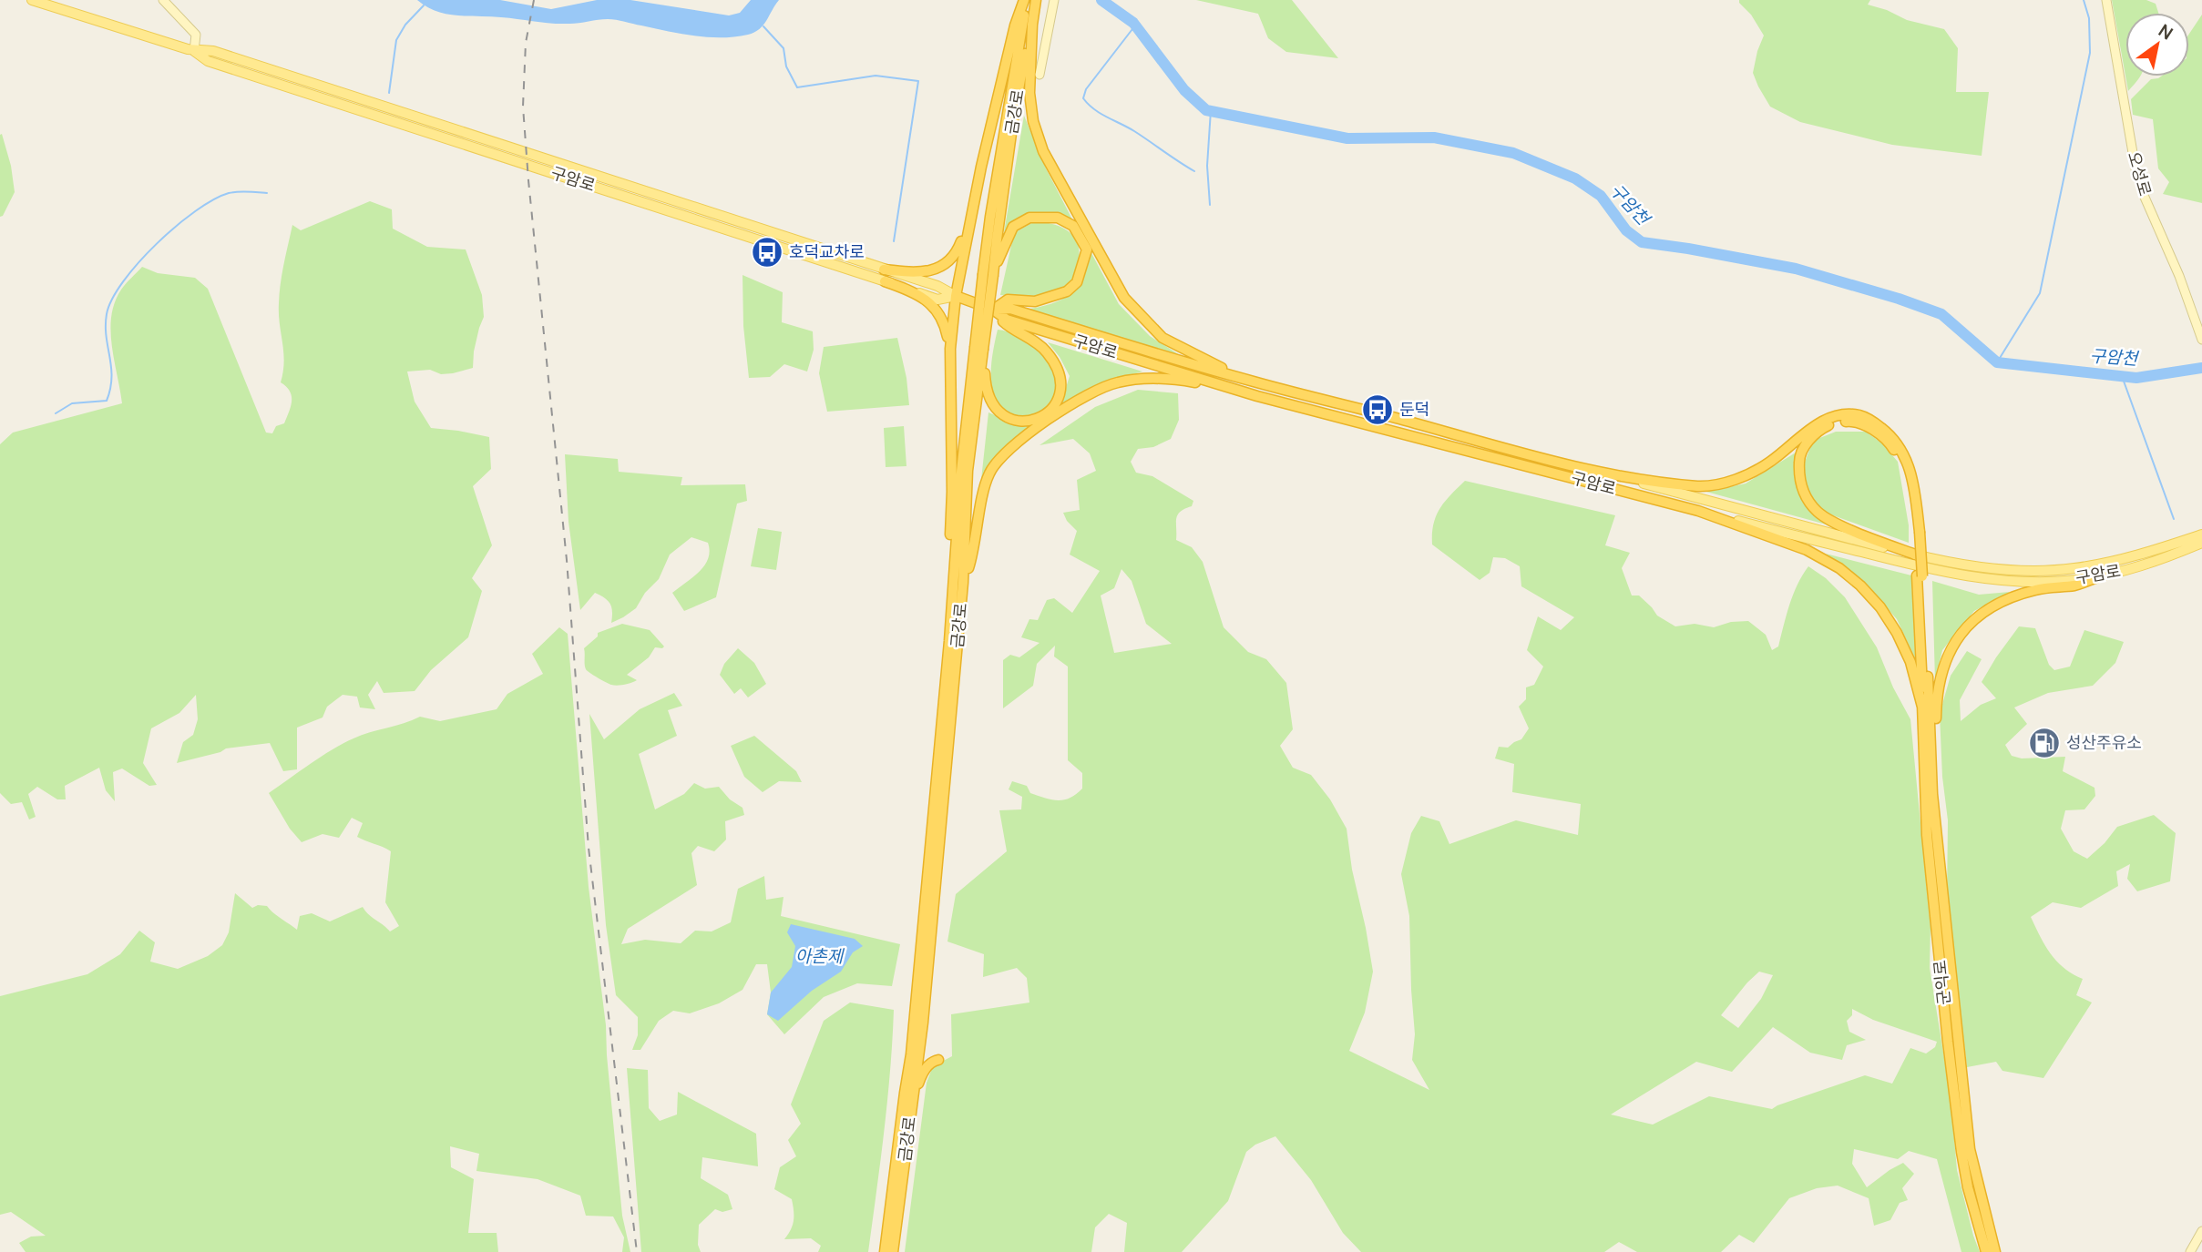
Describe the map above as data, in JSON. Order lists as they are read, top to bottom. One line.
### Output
{"streets":{"highway":["금강로","구암로","군익로"],"main road":["오성로"]},"water":["구암천","아촌제"],"places":{"bus stop":["호덕교차로","둔덕"],"fuel station":["성산주유소"]},"north":"top right"}
